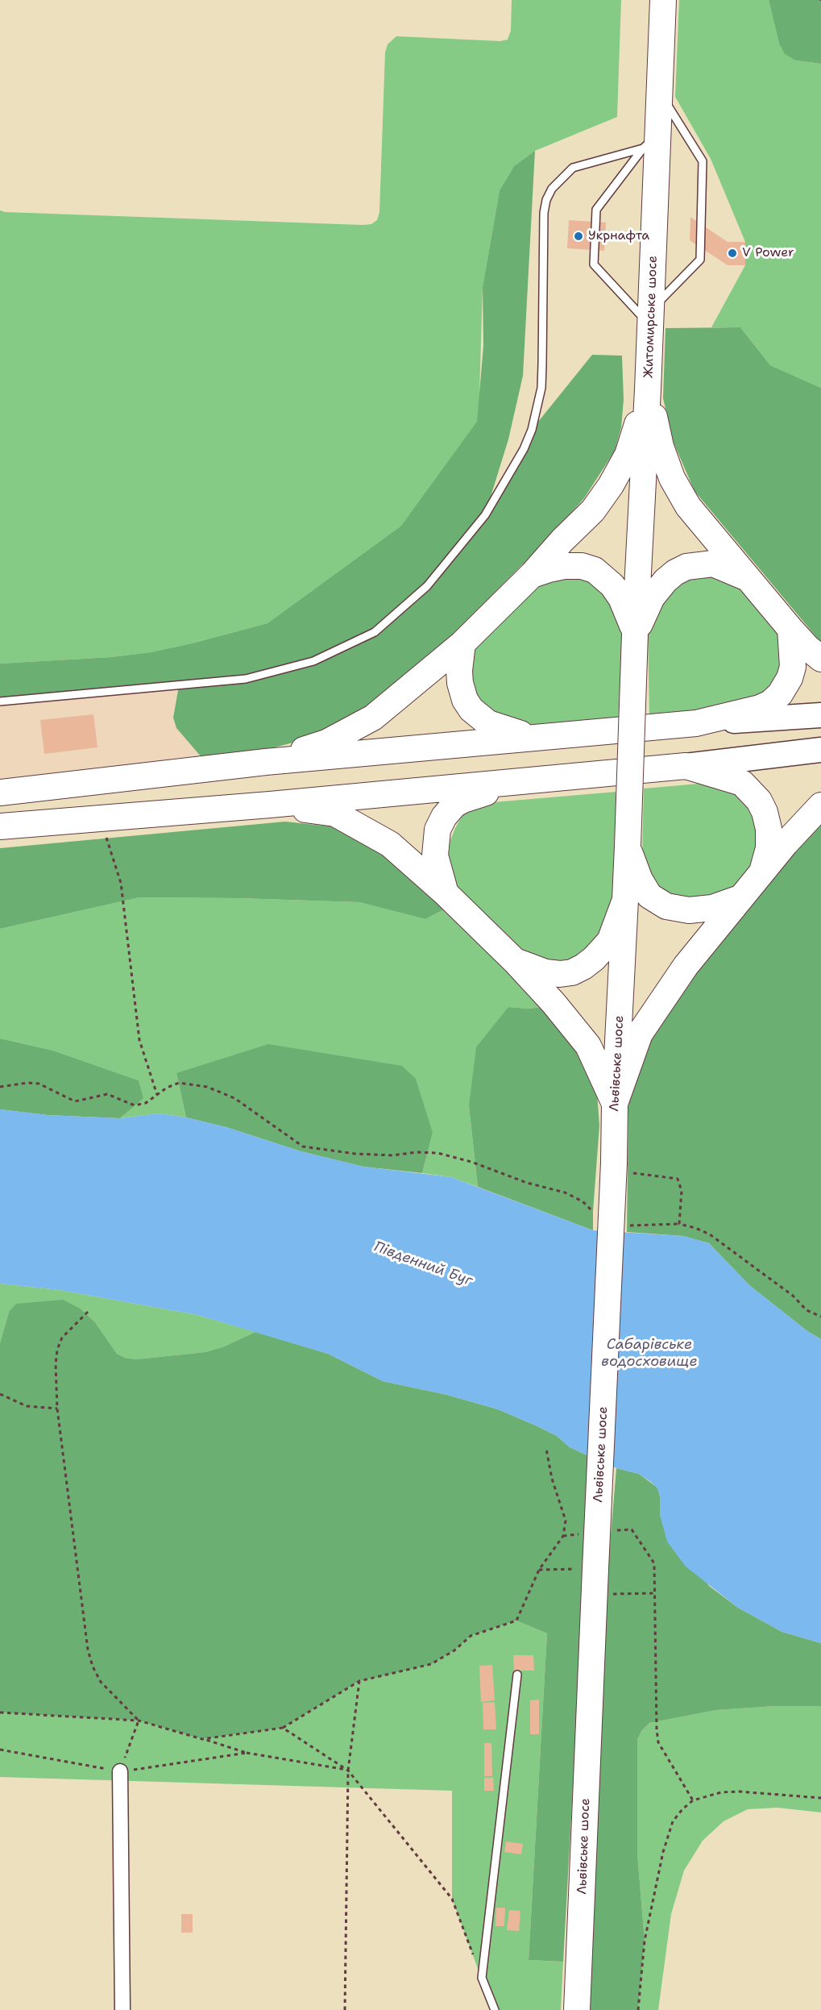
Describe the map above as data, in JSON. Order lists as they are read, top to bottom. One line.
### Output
{"streets":{"highway":["Житомирське шосе","Львівське шосе"]},"water":["Південний Буг","Сабарівське водосховище"],"places":["Укрнафта","V Power"]}
